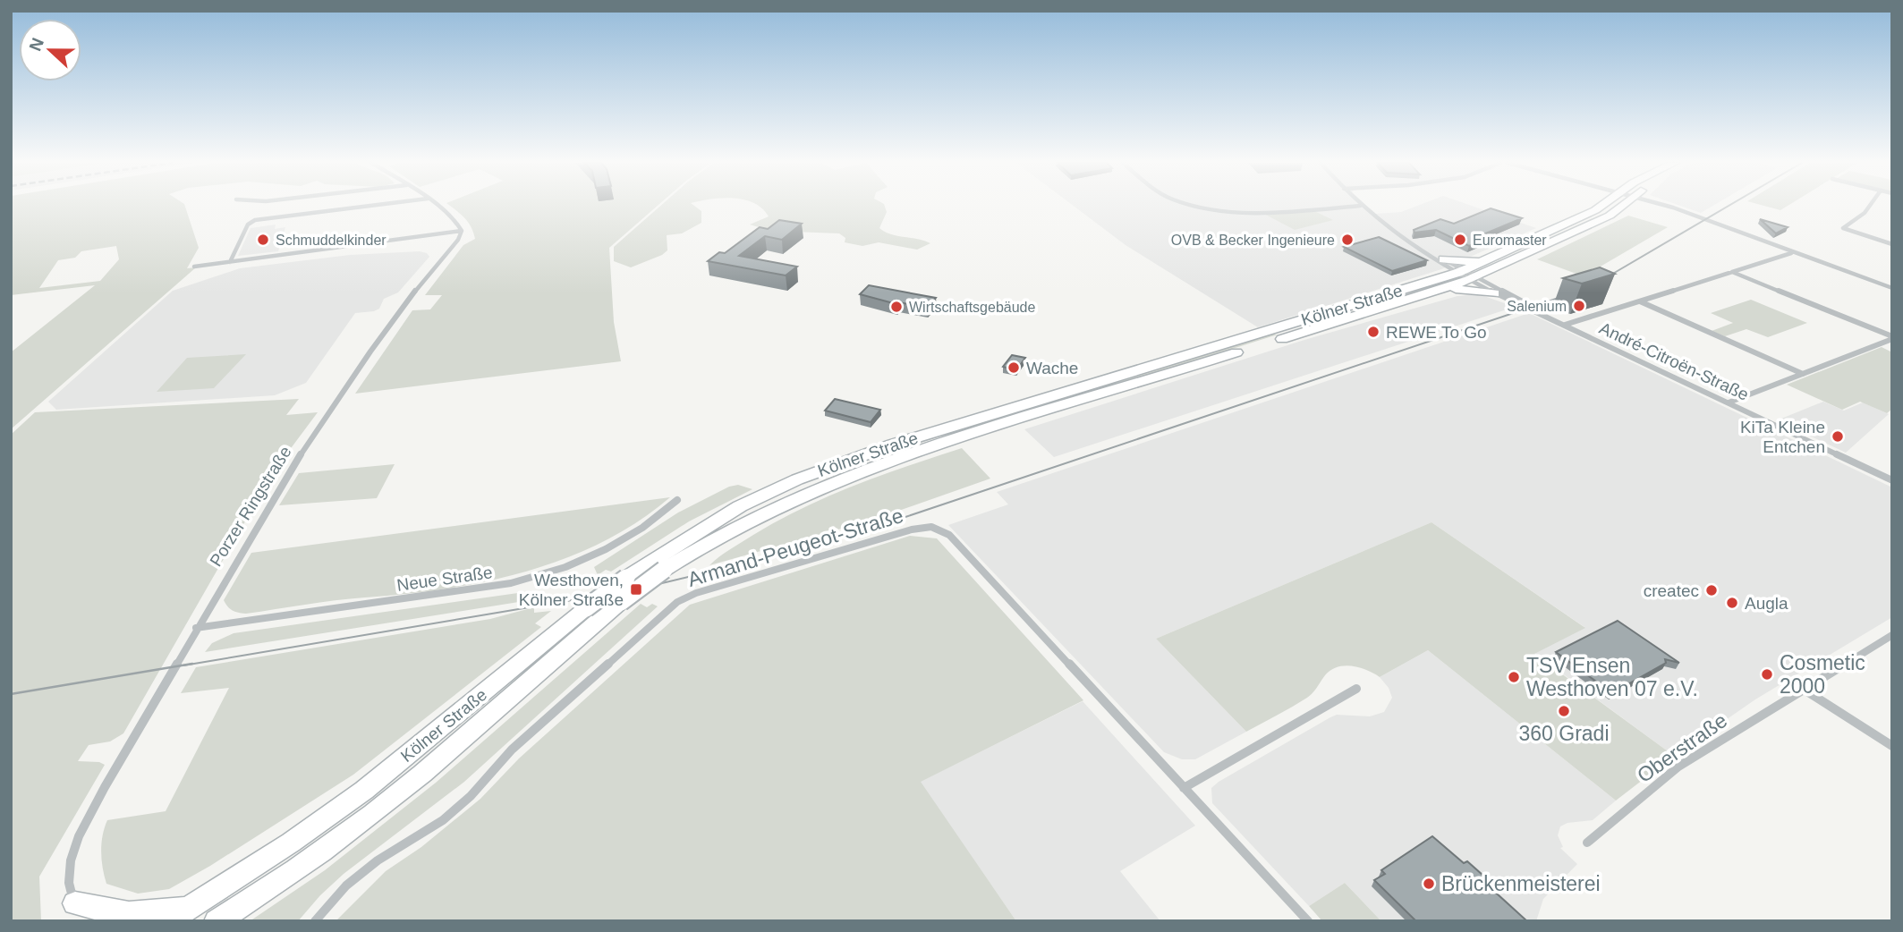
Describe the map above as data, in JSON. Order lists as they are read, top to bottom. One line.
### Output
{"streets":{"main road":["Kölner Straße"],"street":["André-Citroën-Straße","Porzer Ringstraße","Armand-Peugeot-Straße","Neue Straße","Oberstraße"]},"crossings":[["Kölner Straße","André-Citroën-Straße"],["Porzer Ringstraße","Neue Straße"]],"places":{"other":["Schmuddelkinder","OVB & Becker Ingenieure","Euromaster","Salenium","Wirtschaftsgebäude","REWE To Go","Wache","KiTa Kleine Entchen","createc","Augla","Cosmetic 2000","TSV Ensen Westhoven 07 e.V.","360 Gradi","Brückenmeisterei"],"transit":["Westhoven, Kölner Straße"]},"north":"left"}
